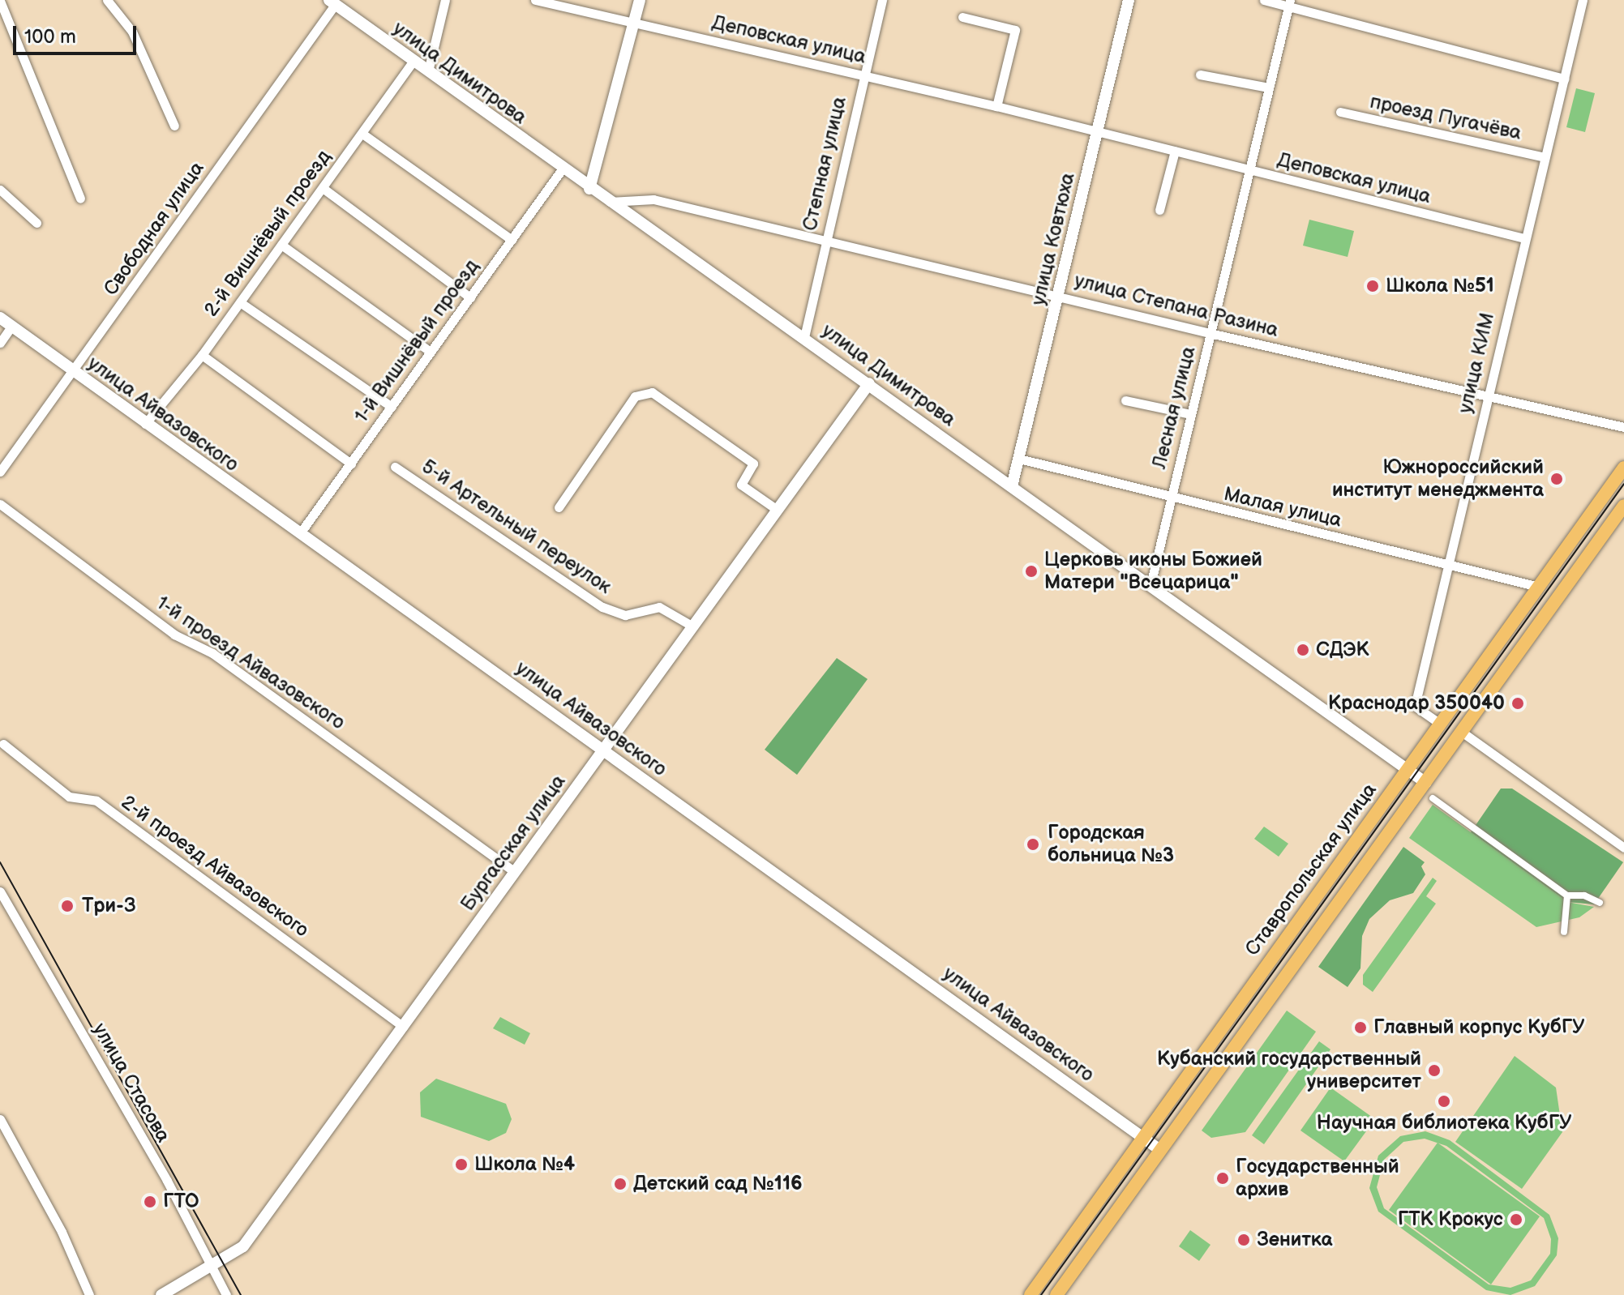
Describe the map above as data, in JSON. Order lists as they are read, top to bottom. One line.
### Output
{"streets":{"main road":["Ставропольская улица"],"street":["Деповская улица","улица Димитрова","проезд Пугачёва","Степная улица","Свободная улица","2-й Вишнёвый проезд","улица Ковтюха","улица Степана Разина","1-й Вишнёвый проезд","улица КИМ","Лесная улица","улица Айвазовского","Малая улица","5-й Артельный переулок","1-й проезд Айвазовского","Бургасская улица","2-й проезд Айвазовского","улица Стасова"]},"crossings":[["Деповская улица","Степная улица"],["Деповская улица","улица Ковтюха"],["Деповская улица","улица КИМ"],["Деповская улица","Лесная улица"],["улица Димитрова","Степная улица"],["улица Димитрова","Свободная улица"],["улица Димитрова","2-й Вишнёвый проезд"],["улица Димитрова","улица Ковтюха"],["улица Димитрова","улица Степана Разина"],["улица Димитрова","1-й Вишнёвый проезд"],["улица Димитрова","Лесная улица"],["улица Димитрова","Бургасская улица"],["улица Димитрова","Ставропольская улица"],["проезд Пугачёва","улица КИМ"],["Степная улица","улица Степана Разина"],["Свободная улица","улица Айвазовского"],["2-й Вишнёвый проезд","улица Айвазовского"],["улица Ковтюха","улица Степана Разина"],["улица Ковтюха","Малая улица"],["улица Степана Разина","улица КИМ"],["улица Степана Разина","Лесная улица"],["1-й Вишнёвый проезд","улица Айвазовского"],["улица КИМ","Малая улица"],["улица КИМ","Ставропольская улица"],["Лесная улица","Малая улица"],["улица Айвазовского","Бургасская улица"],["улица Айвазовского","Ставропольская улица"],["Малая улица","Ставропольская улица"],["5-й Артельный переулок","Бургасская улица"],["1-й проезд Айвазовского","Бургасская улица"],["Бургасская улица","2-й проезд Айвазовского"],["Бургасская улица","улица Стасова"]],"places":["Школа №51","Южнороссийский институт менеджмента","Церковь иконы Божией Матери \"Всецарица\"","СДЭК","Краснодар 350040","Городская больница №3","Три-З","Главный корпус КубГУ","Кубанский государственный университет","Научная библиотека КубГУ","Школа №4","Государственный архив","Детский сад №116","ГТО","ГТК Крокус","Зенитка"],"scale_bar":"100 m"}
